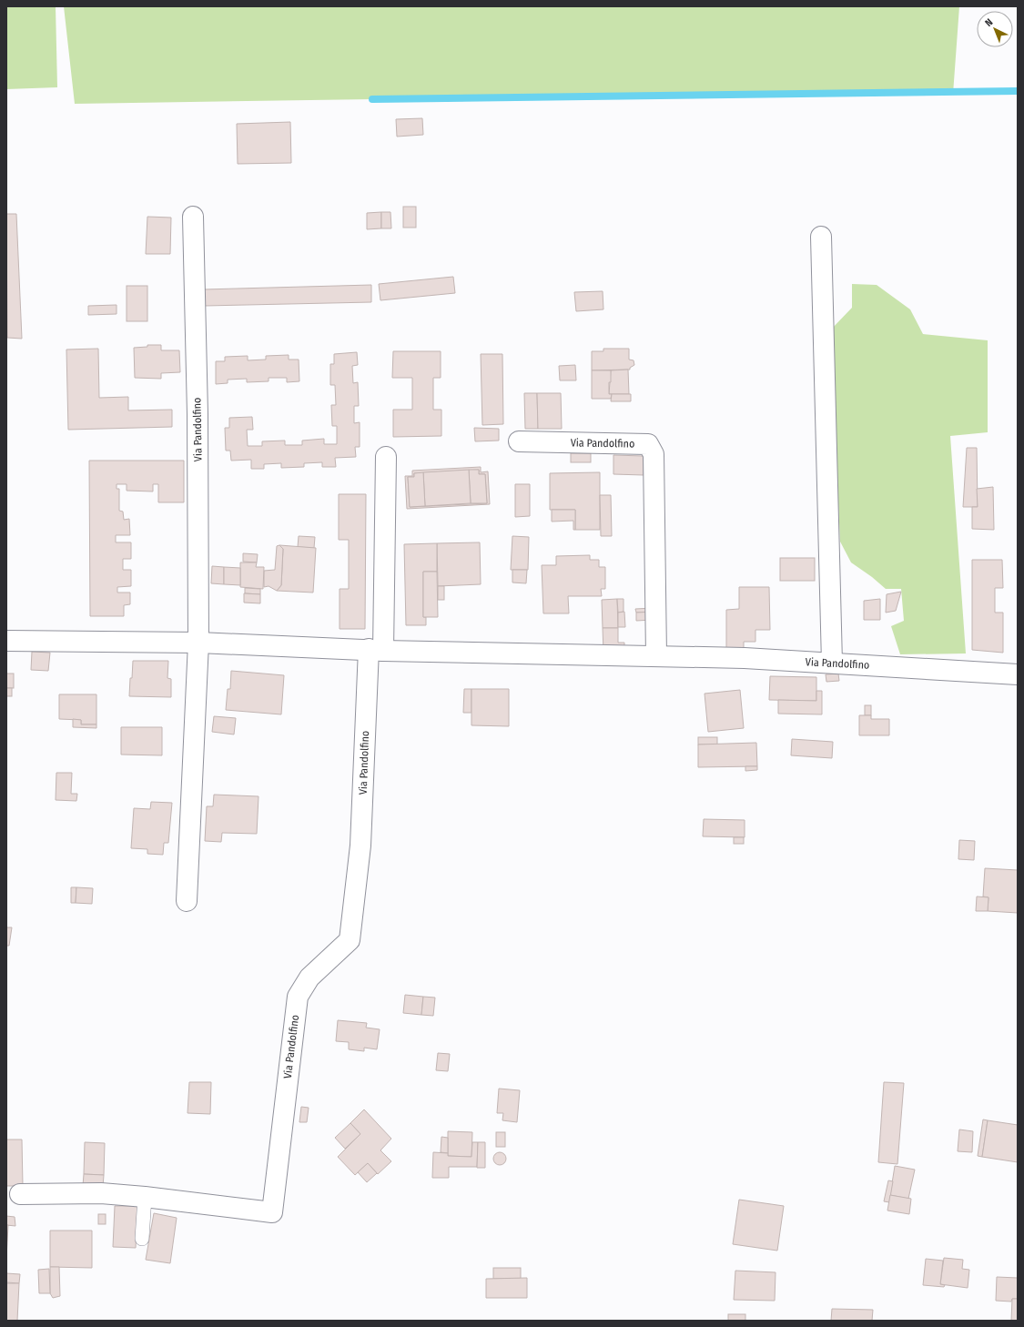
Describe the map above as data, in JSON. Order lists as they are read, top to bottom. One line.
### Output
{"streets":{"street":["Via Pandolfino"]},"north":"top left"}
